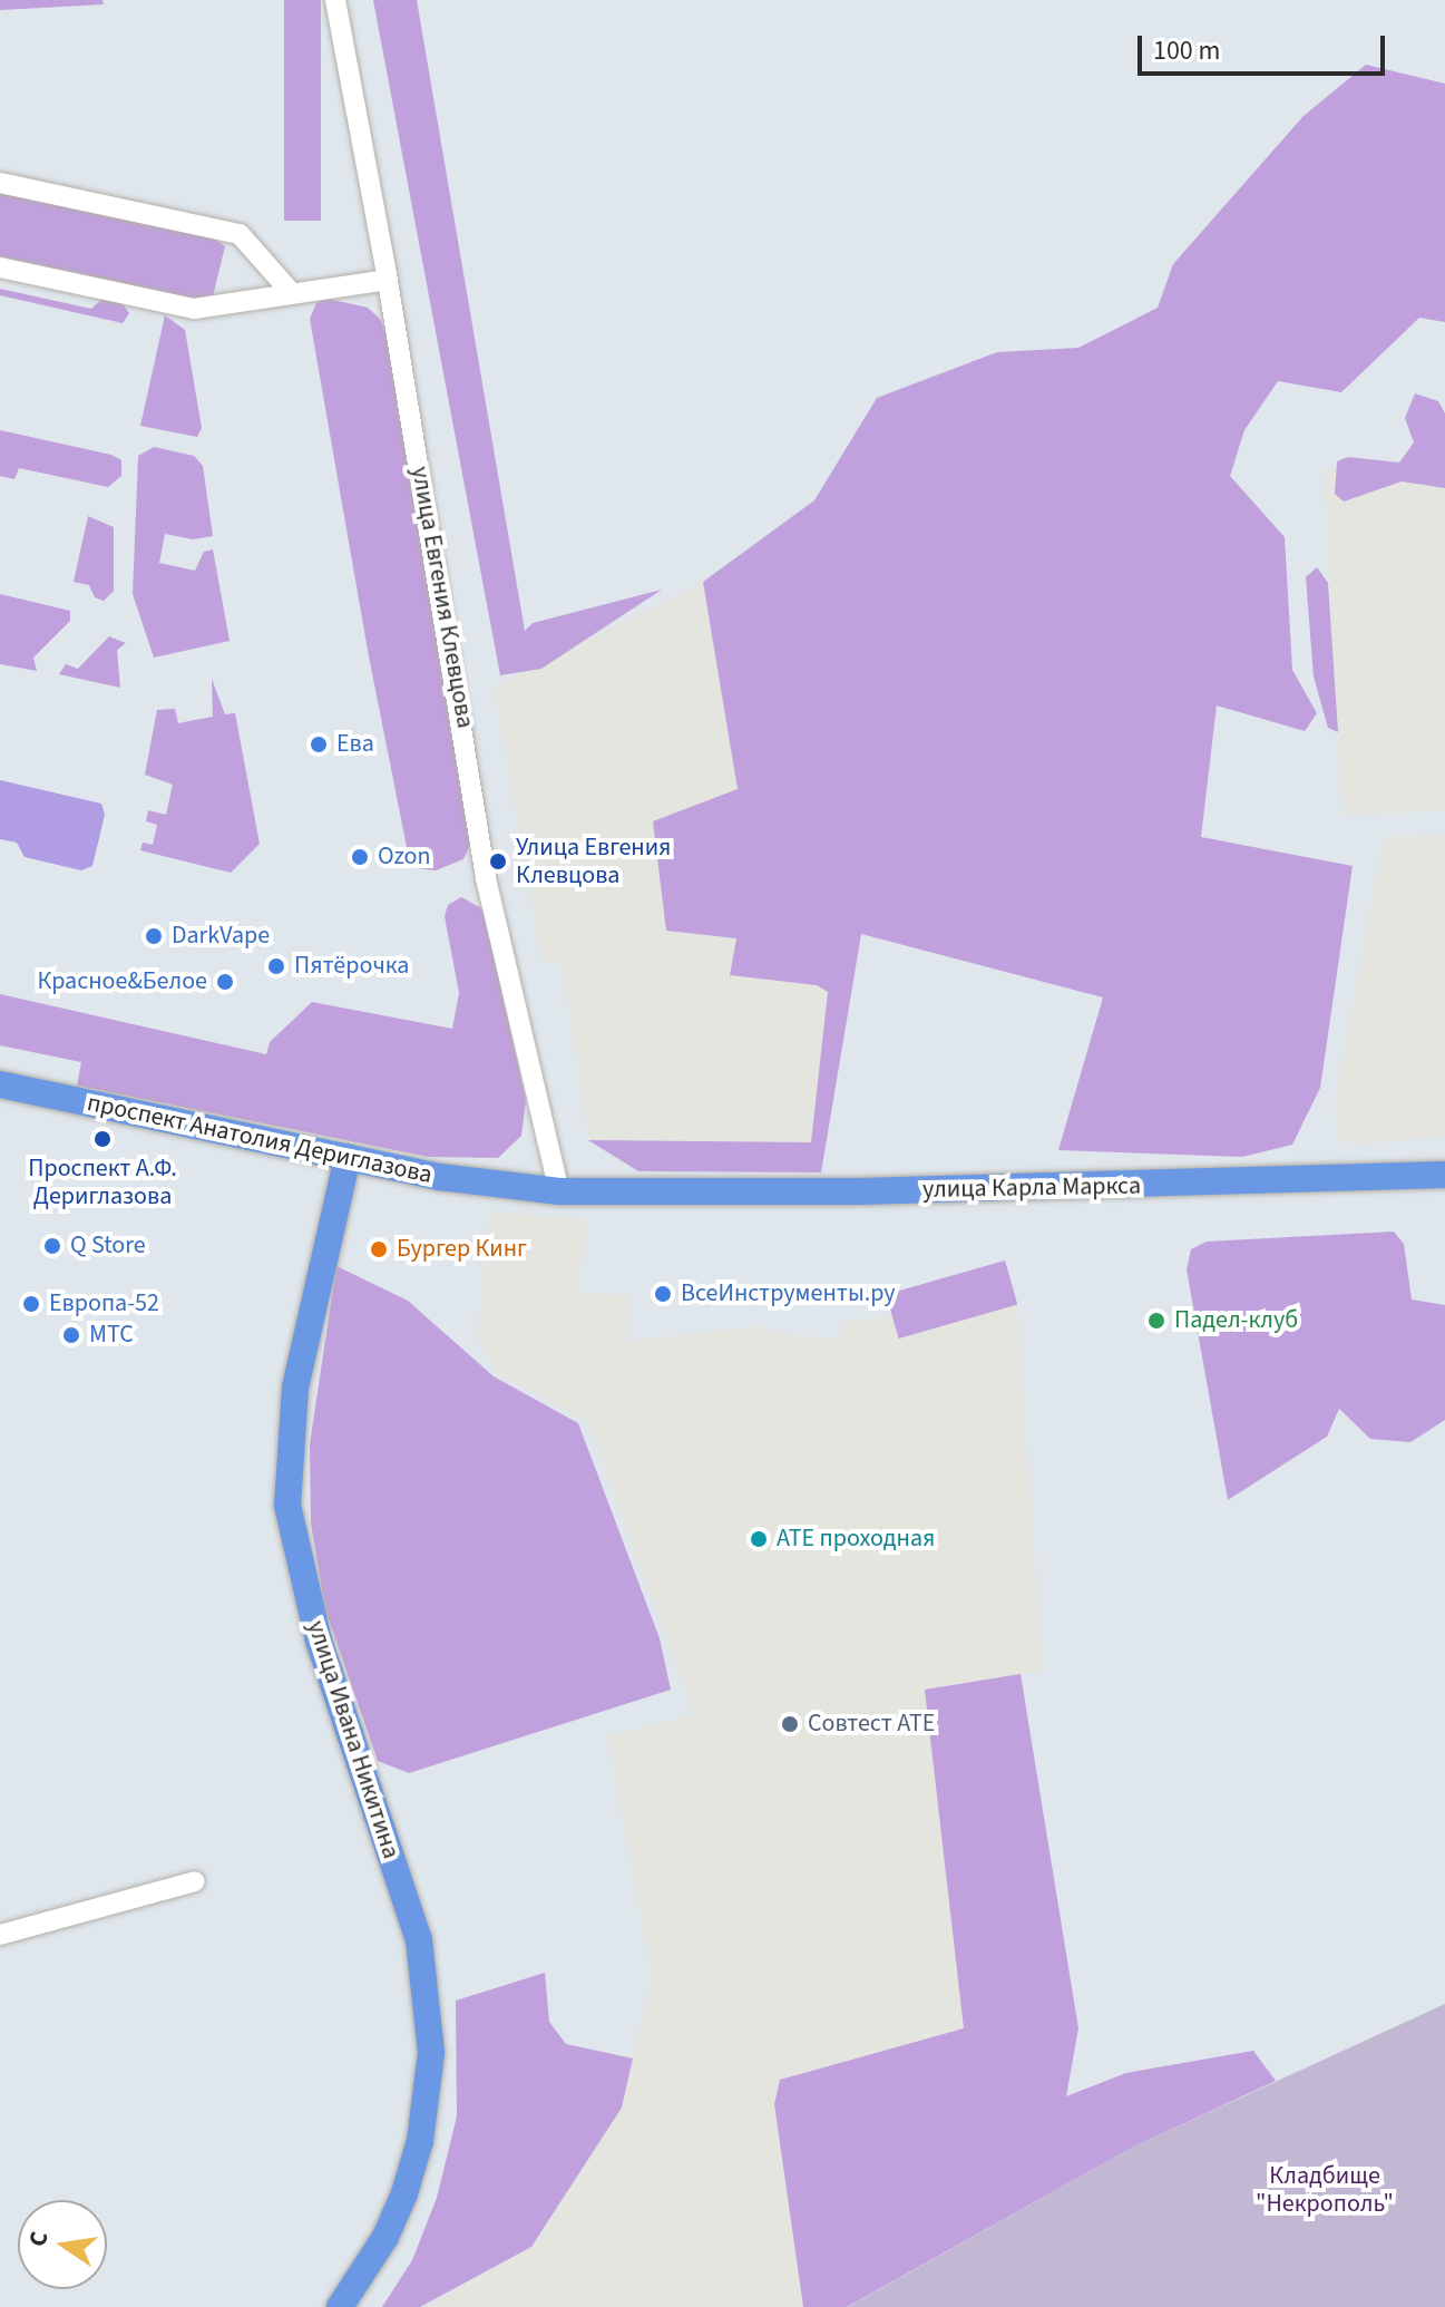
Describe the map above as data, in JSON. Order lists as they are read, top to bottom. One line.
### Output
{"streets":{"main road":["проспект Анатолия Дериглазова","улица Карла Маркса","улица Ивана Никитина"],"street":["улица Евгения Клевцова"]},"crossings":[["улица Евгения Клевцова","проспект Анатолия Дериглазова"],["улица Евгения Клевцова","улица Карла Маркса"],["проспект Анатолия Дериглазова","улица Карла Маркса"],["проспект Анатолия Дериглазова","улица Ивана Никитина"]],"parks":["Кладбище \"Некрополь\""],"places":["Ева","Ozon","Улица Евгения Клевцова","DarkVape","Пятёрочка","Красное&Белое","Проспект А.Ф. Дериглазова","Q Store","Бургер Кинг","ВсеИнструменты.ру","Европа-52","Падел-клуб","МТС","АТЕ проходная","Совтест АТЕ"],"scale_bar":"100 m","north":"left"}
